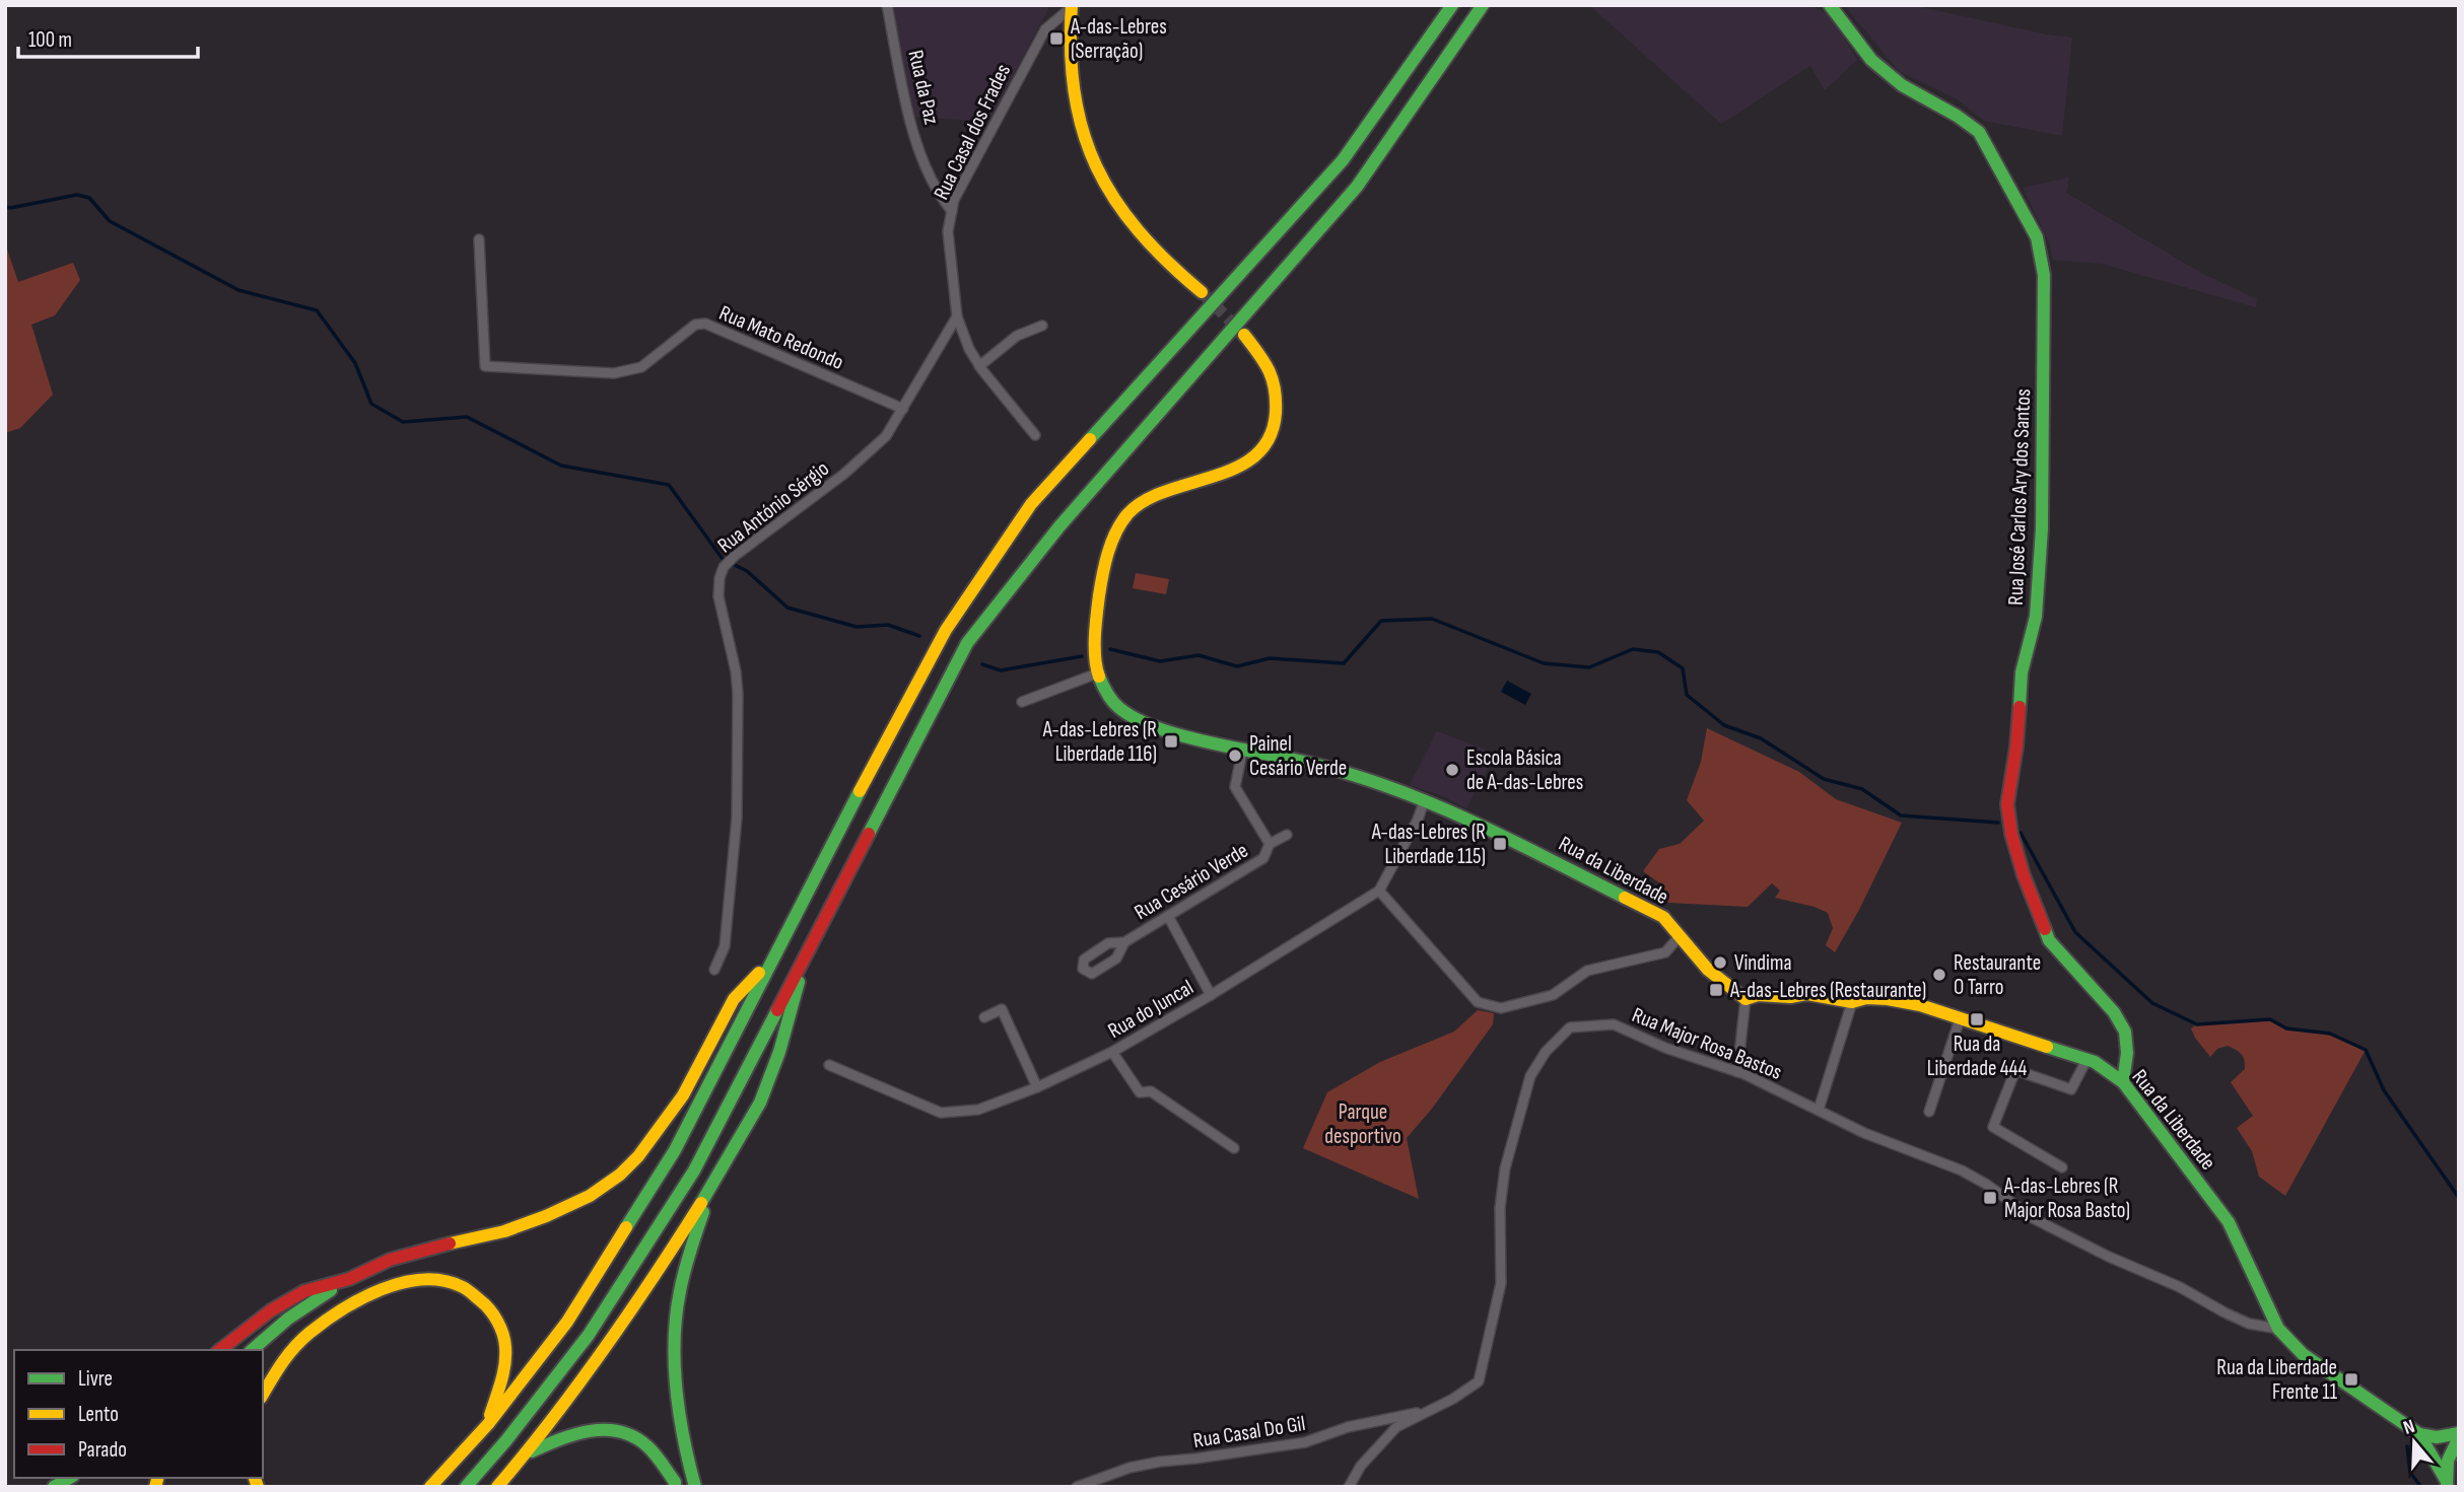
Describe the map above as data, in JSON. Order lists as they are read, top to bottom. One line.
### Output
{"streets":{"main road":["Rua José Carlos Ary dos Santos","Rua da Liberdade"],"street":["Rua da Paz","Rua Casal dos Frades","Rua Mato Redondo","Rua António Sérgio","Rua Cesário Verde","Rua do Juncal","Rua Major Rosa Bastos","Rua Casal Do Gil"]},"crossings":[["Rua da Paz","Rua Casal dos Frades"],["Rua Casal dos Frades","Rua António Sérgio"],["Rua Mato Redondo","Rua António Sérgio"],["Rua José Carlos Ary dos Santos","Rua da Liberdade"],["Rua da Liberdade","Rua Cesário Verde"],["Rua da Liberdade","Rua do Juncal"],["Rua da Liberdade","Rua Major Rosa Bastos"],["Rua Major Rosa Bastos","Rua Casal Do Gil"]],"parks":["Parque desportivo"],"places":{"transit":["A-das-Lebres (Serração)","A-das-Lebres (R Liberdade 116)","A-das-Lebres (R Liberdade 115)","A-das-Lebres (Restaurante)","Rua da Liberdade 444","A-das-Lebres (R Major Rosa Basto)","Rua da Liberdade Frente 11"],"other":["Painel Cesário Verde","Escola Básica de A-das-Lebres","Vindima","Restaurante O Tarro"]},"legend":["Livre","Lento","Parado"],"scale_bar":"100 m","north":"top"}
